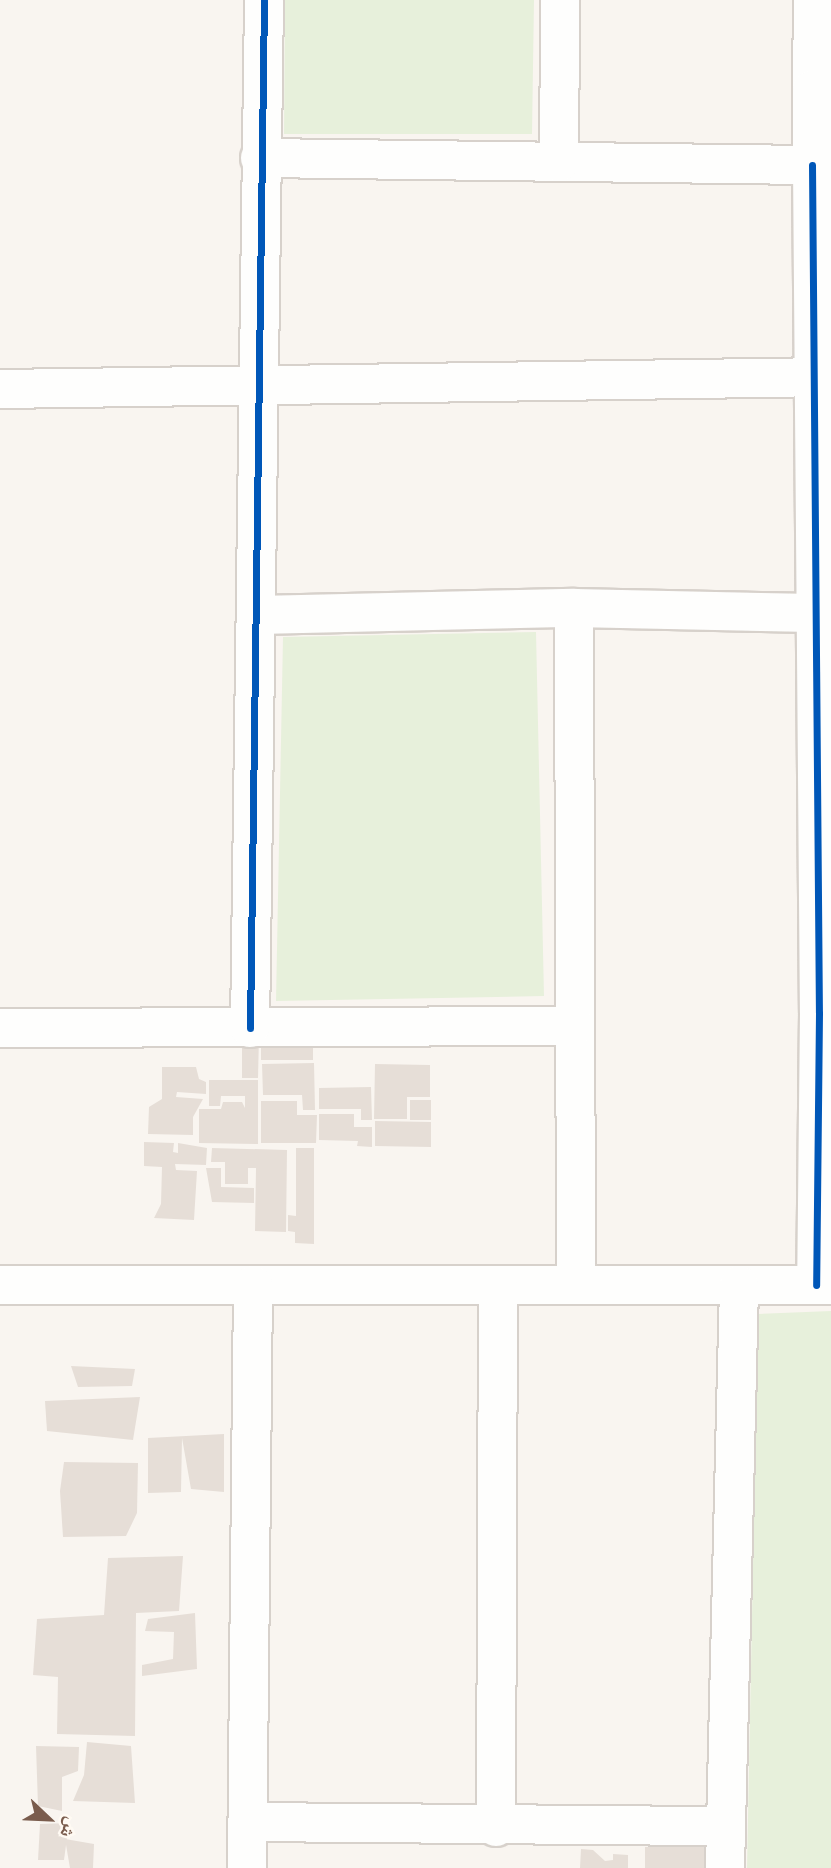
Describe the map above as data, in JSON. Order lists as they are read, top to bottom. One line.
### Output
{"north":"bottom right"}
